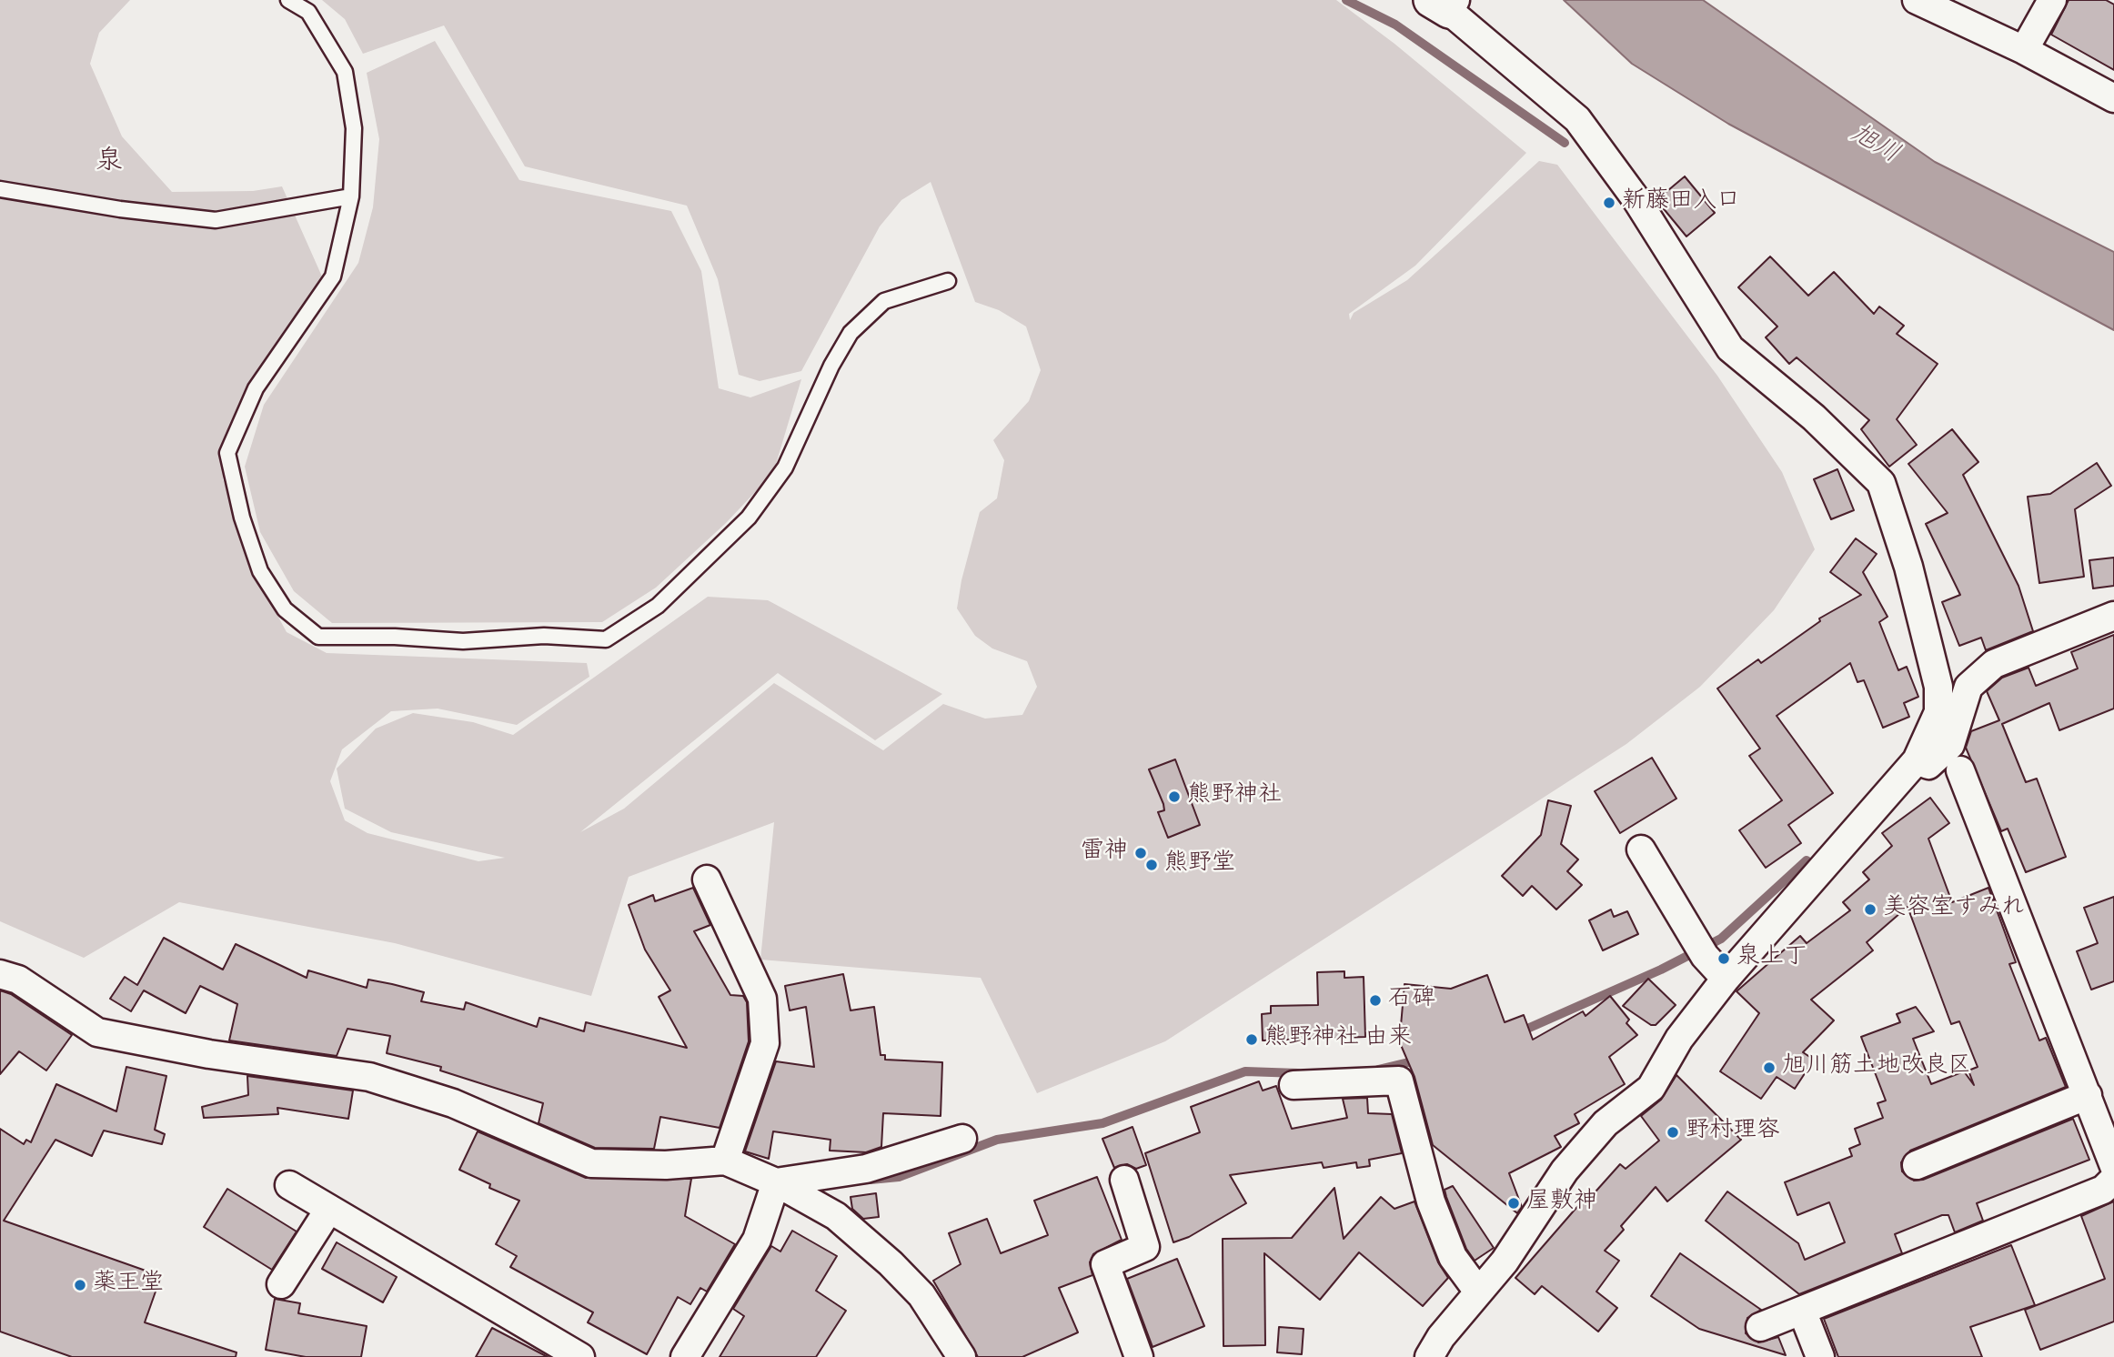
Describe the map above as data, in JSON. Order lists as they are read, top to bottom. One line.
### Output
{"districts":["泉"],"water":["旭川"],"places":["新藤田入口","熊野神社","雷神","熊野堂","美容室すみれ","泉上丁","石碑","熊野神社 由来","旭川筋土地改良区","野村理容","屋敷神","薬王堂"]}
